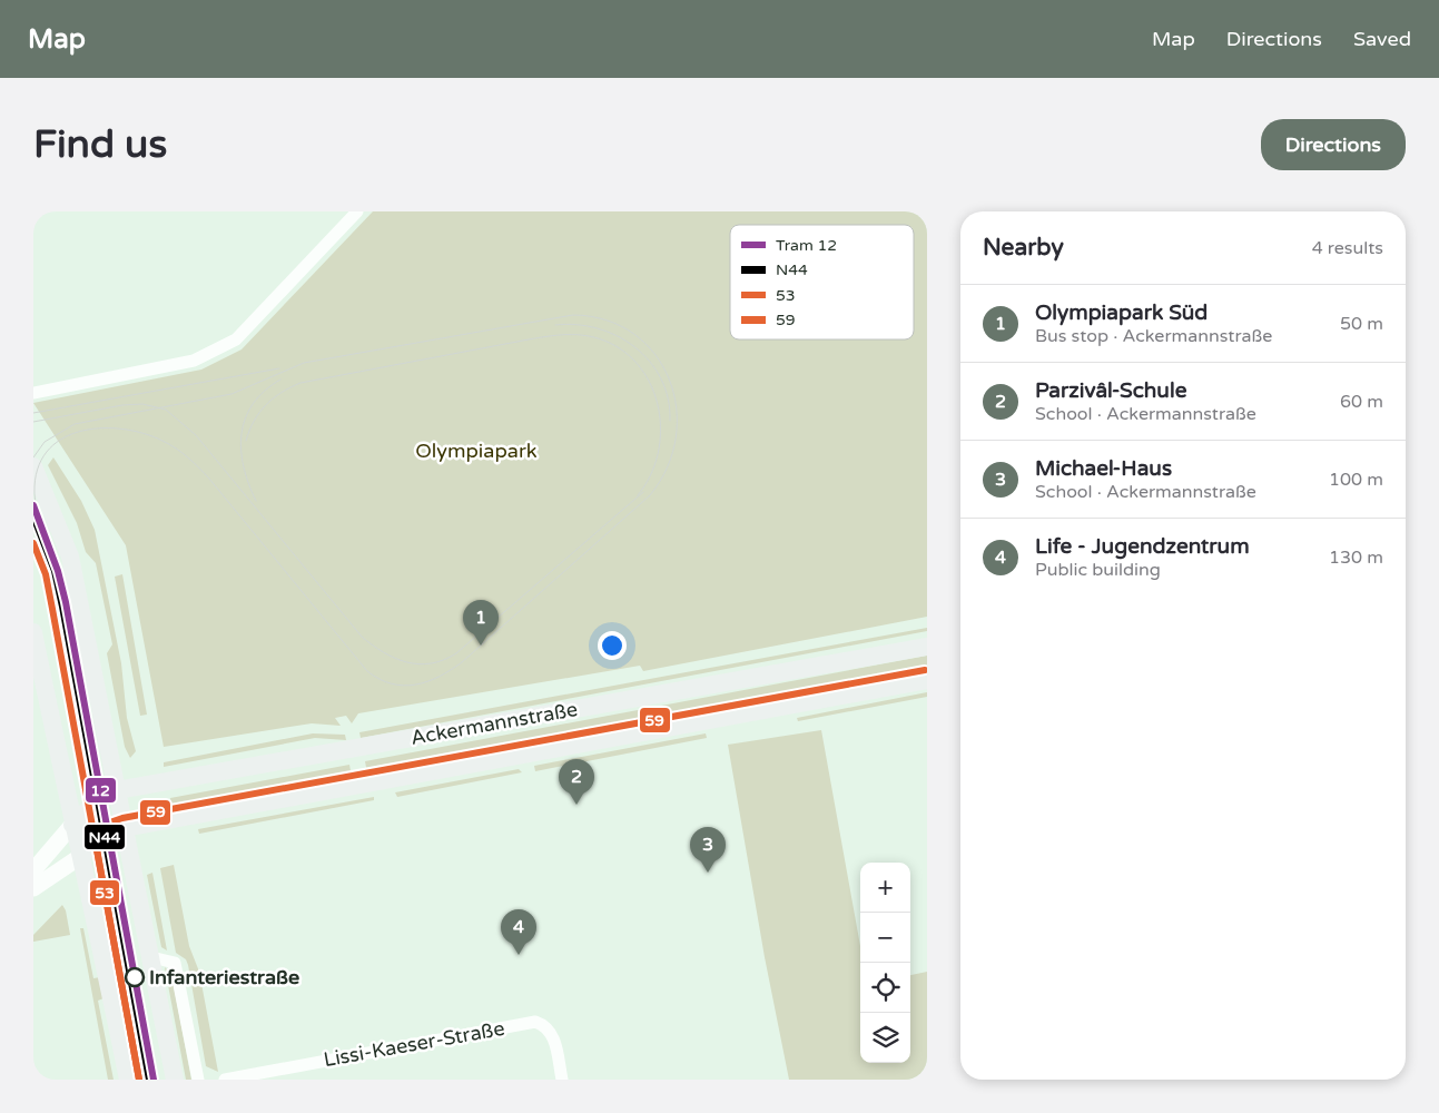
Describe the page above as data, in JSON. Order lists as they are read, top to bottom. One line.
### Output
{"streets":{"main road":["Ackermannstraße"],"street":["Lissi-Kaeser-Straße"]},"parks":["Olympiapark"],"places":["Infanteriestraße"],"lines":["tram line 12","transit line N44","transit line 53","transit line 59"],"legend":["Tram 12","N44","53","59"],"page":{"header":"Map","nav":["Map","Directions","Saved"],"buttons":"Directions","title":"Find us","heading":["Nearby","4 results"],"list":[{"mark":"1","name":"Olympiapark Süd","note":"Bus stop · Ackermannstraße","value":"50 m"},{"mark":"2","name":"Parzivâl-Schule","note":"School · Ackermannstraße","value":"60 m"},{"mark":"3","name":"Michael-Haus","note":"School · Ackermannstraße","value":"100 m"},{"mark":"4","name":"Life - Jugendzentrum","note":"Public building","value":"130 m"}],"pins":["1","2","3","4"],"map_buttons":["+","−"]}}
